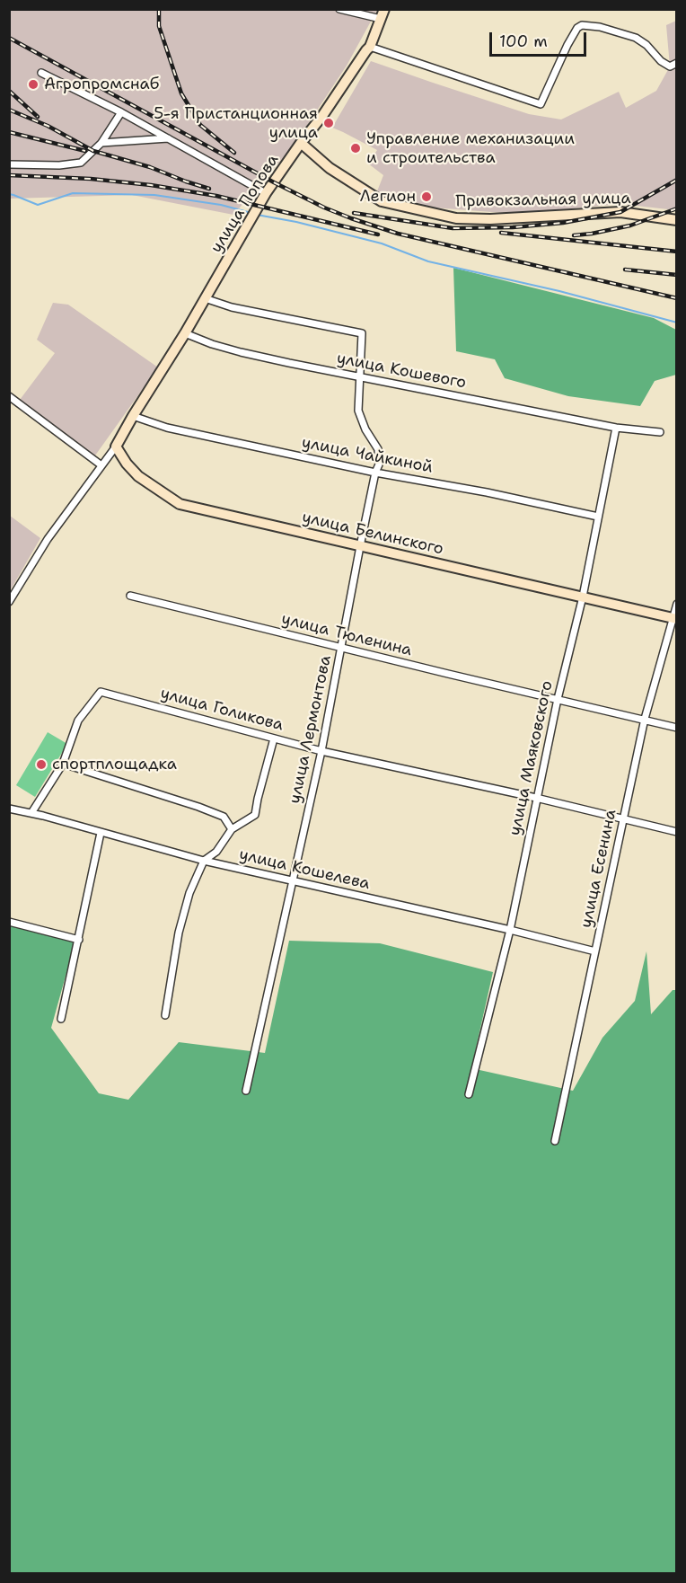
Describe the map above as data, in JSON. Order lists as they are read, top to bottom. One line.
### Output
{"streets":{"street":["Привокзальная улица","улица Попова","улица Кошевого","улица Чайкиной","улица Белинского","улица Тюленина","улица Голикова","улица Лермонтова","улица Маяковского","улица Есенина","улица Кошелева"]},"crossings":[["Привокзальная улица","улица Попова"],["улица Попова","улица Кошевого"],["улица Попова","улица Чайкиной"],["улица Попова","улица Лермонтова"],["улица Кошевого","улица Лермонтова"],["улица Кошевого","улица Маяковского"],["улица Чайкиной","улица Лермонтова"],["улица Чайкиной","улица Маяковского"],["улица Белинского","улица Лермонтова"],["улица Белинского","улица Маяковского"],["улица Белинского","улица Есенина"],["улица Тюленина","улица Лермонтова"],["улица Тюленина","улица Маяковского"],["улица Тюленина","улица Есенина"],["улица Голикова","улица Лермонтова"],["улица Голикова","улица Маяковского"],["улица Голикова","улица Есенина"],["улица Голикова","улица Кошелева"],["улица Лермонтова","улица Кошелева"],["улица Маяковского","улица Кошелева"],["улица Есенина","улица Кошелева"]],"places":["Агропромснаб","5-я Пристанционная улица","Управление механизации и строительства","Легион","спортплощадка"],"scale_bar":"100 m"}
